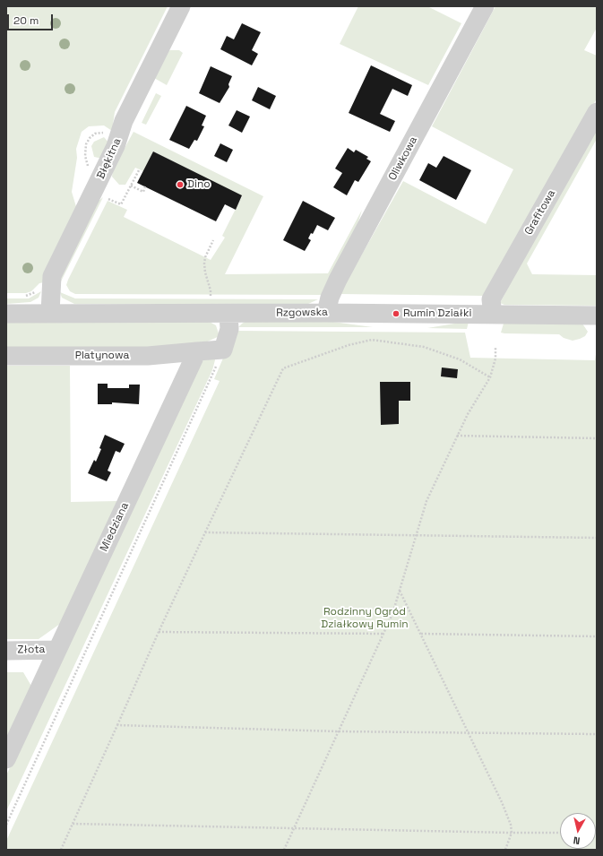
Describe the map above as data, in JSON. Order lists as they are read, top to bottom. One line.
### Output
{"streets":{"street":["Błękitna","Oliwkowa","Grafitowa","Rzgowska","Platynowa","Miedziana","Złota"]},"crossings":[["Błękitna","Rzgowska"],["Oliwkowa","Rzgowska"],["Grafitowa","Rzgowska"],["Platynowa","Miedziana"],["Miedziana","Złota"]],"parks":["Rodzinny Ogród Działkowy Rumin"],"places":["Dino","Rumin Działki"],"scale_bar":"20 m","north":"bottom"}
